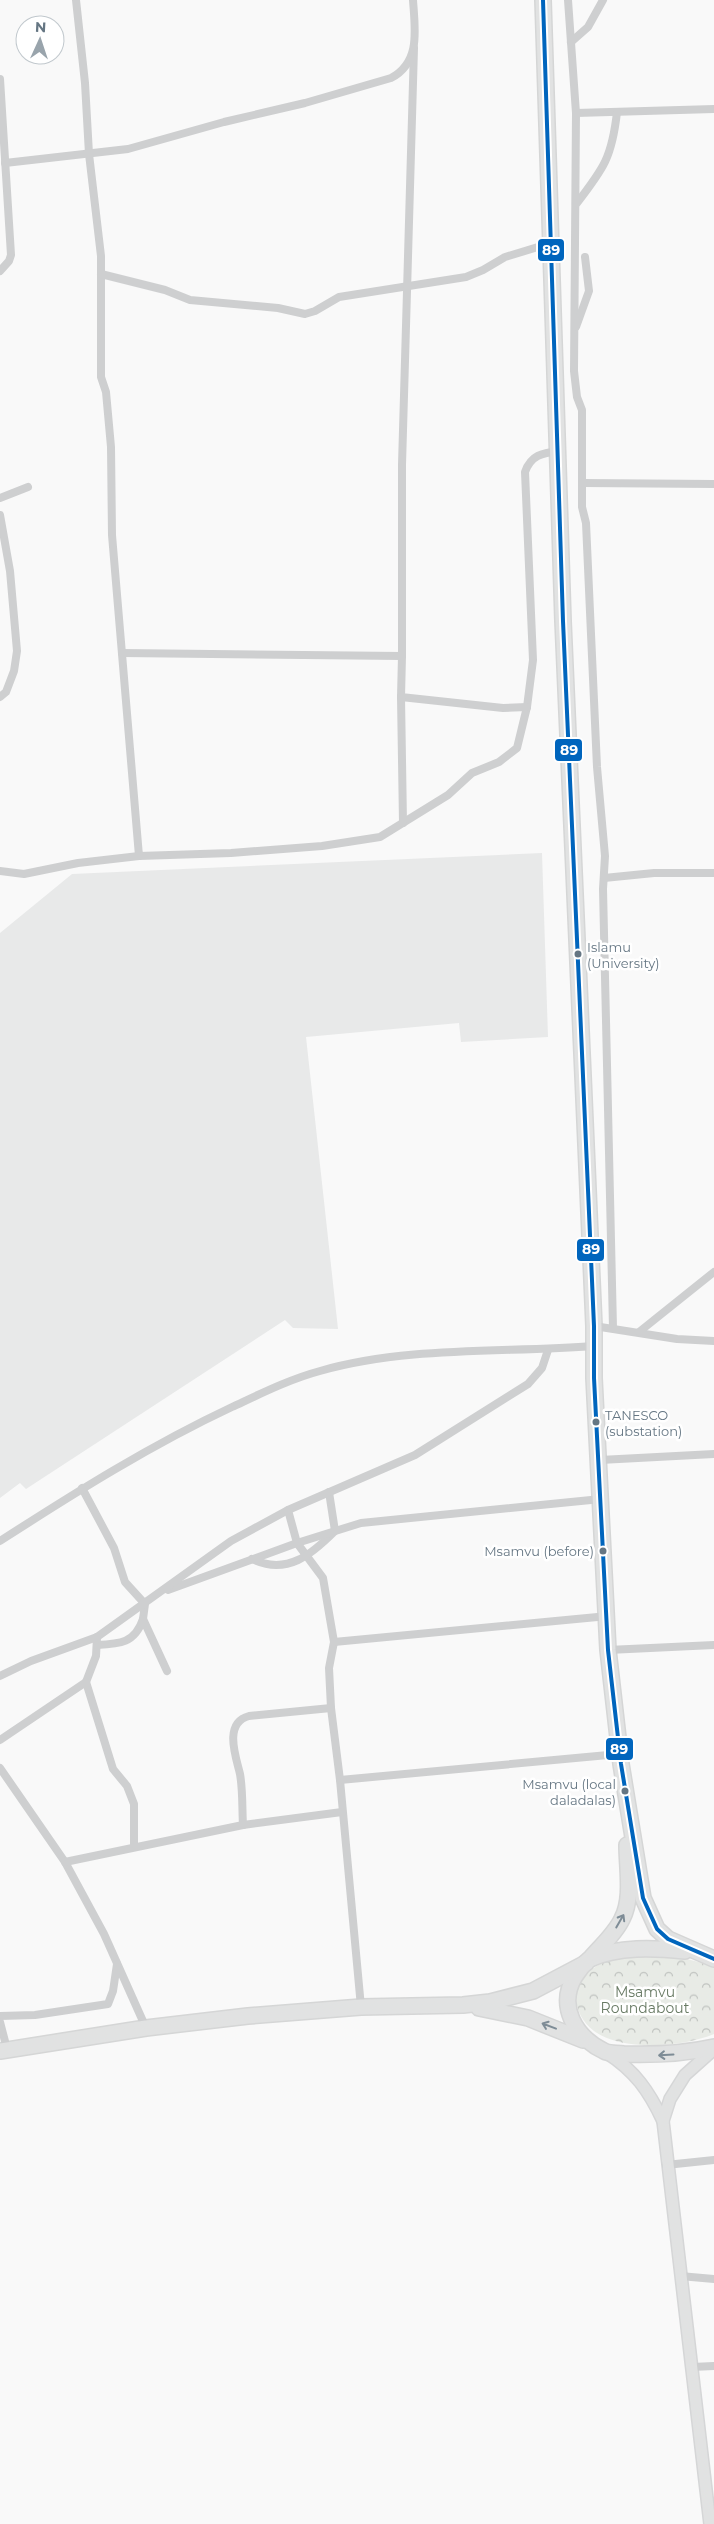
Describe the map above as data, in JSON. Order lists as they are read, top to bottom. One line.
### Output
{"parks":["Msamvu Roundabout"],"places":["Islamu (University)","TANESCO (substation)","Msamvu (before)","Msamvu (local daladalas)"],"lines":["transit line 89"],"north":"top"}
